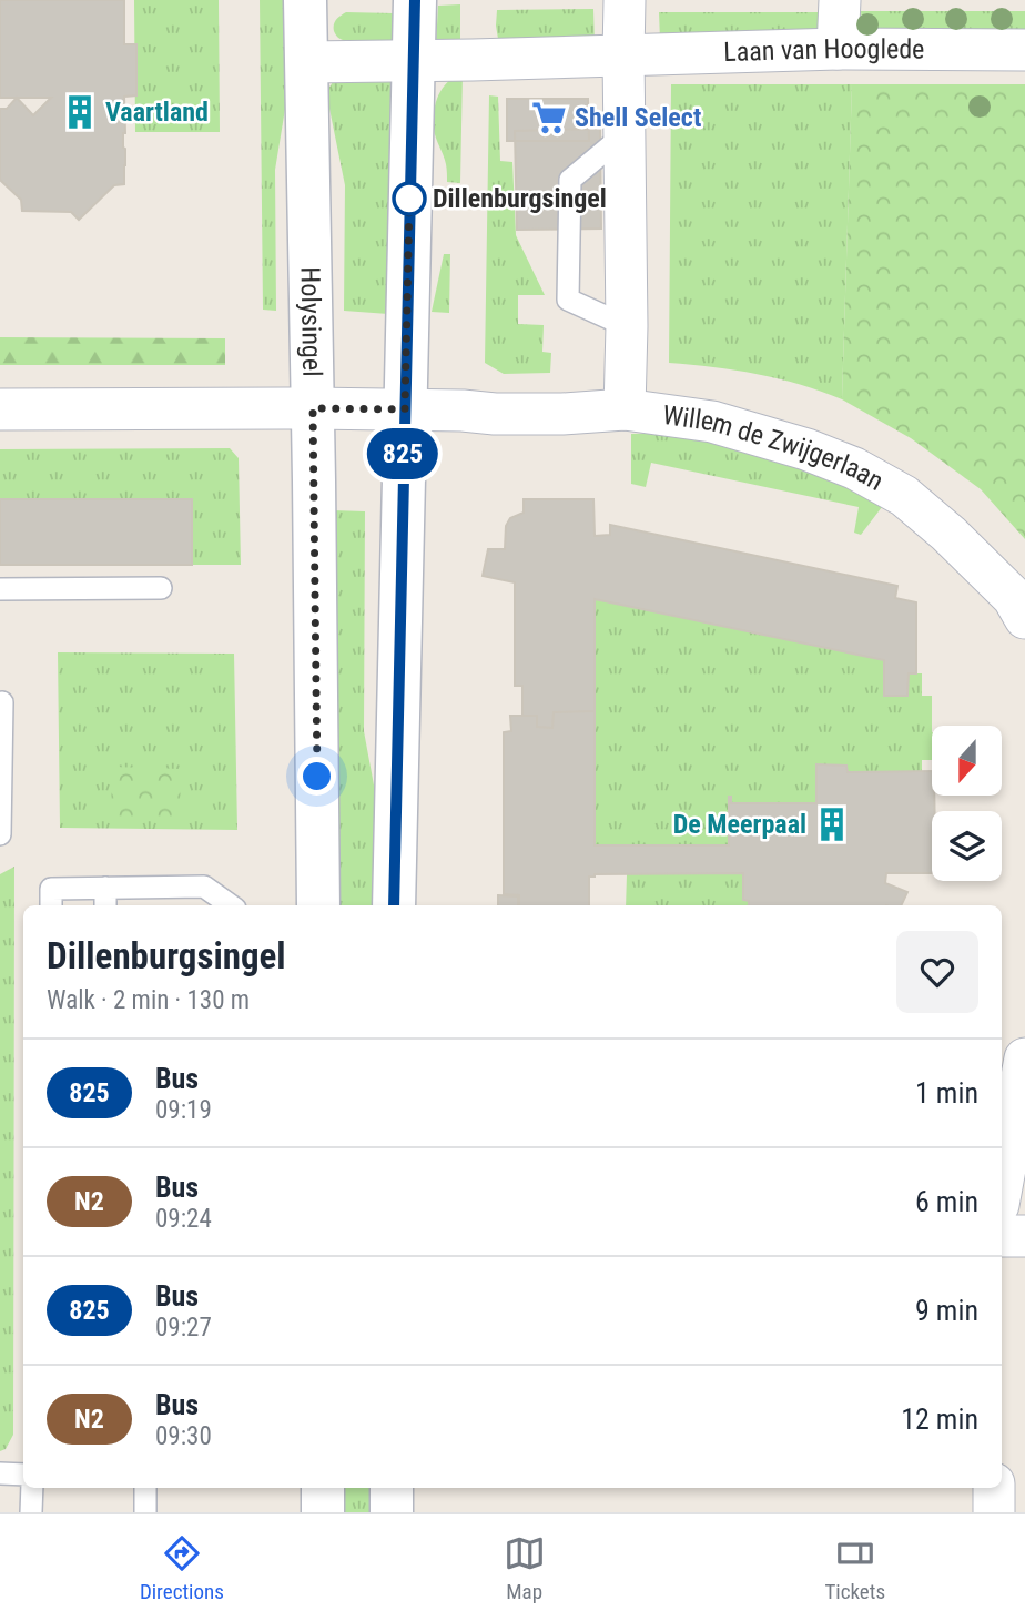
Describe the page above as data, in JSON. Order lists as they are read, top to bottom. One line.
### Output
{"streets":{"street":["Laan van Hooglede","Holysingel","Willem de Zwijgerlaan"]},"places":{"building":["Vaartland","De Meerpaal"],"supermarket":["Shell Select"],"other":["Dillenburgsingel"]},"lines":["bus line 825"],"north":"bottom","page":{"on_map":"825","heading":["Dillenburgsingel","Walk · 2 min · 130 m"],"list":[{"mark":"825","name":"Bus","note":"09:19","value":"1 min"},{"mark":"N2","name":"Bus","note":"09:24","value":"6 min"},{"mark":"825","name":"Bus","note":"09:27","value":"9 min"},{"mark":"N2","name":"Bus","note":"09:30","value":"12 min"}],"tabs":["Directions","Map","Tickets"]}}
